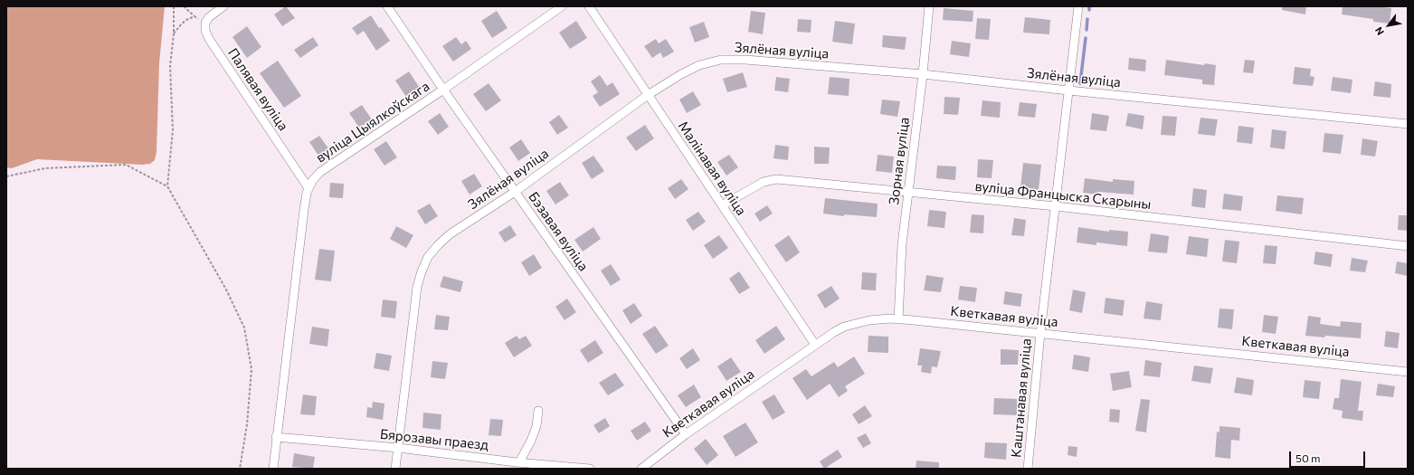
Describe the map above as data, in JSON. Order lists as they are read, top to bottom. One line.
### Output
{"streets":{"street":["Зялёная вуліца","Палявая вуліца","вуліца Цыялкоўскага","Зорная вуліца","Малінавая вуліца","вуліца Францыска Скарыны","Бэзавая вуліца","Кветкавая вуліца","Каштанавая вуліца","Бярозавы праезд"]},"crossings":[["Зялёная вуліца","Зорная вуліца"],["Зялёная вуліца","Малінавая вуліца"],["Зялёная вуліца","Бэзавая вуліца"],["Зялёная вуліца","Каштанавая вуліца"],["Зялёная вуліца","Бярозавы праезд"],["Палявая вуліца","вуліца Цыялкоўскага"],["вуліца Цыялкоўскага","Бэзавая вуліца"],["вуліца Цыялкоўскага","Бярозавы праезд"],["Зорная вуліца","вуліца Францыска Скарыны"],["Зорная вуліца","Кветкавая вуліца"],["Малінавая вуліца","вуліца Францыска Скарыны"],["Малінавая вуліца","Кветкавая вуліца"],["вуліца Францыска Скарыны","Каштанавая вуліца"],["Бэзавая вуліца","Кветкавая вуліца"],["Кветкавая вуліца","Каштанавая вуліца"]],"scale_bar":"50 m","north":"bottom left"}
